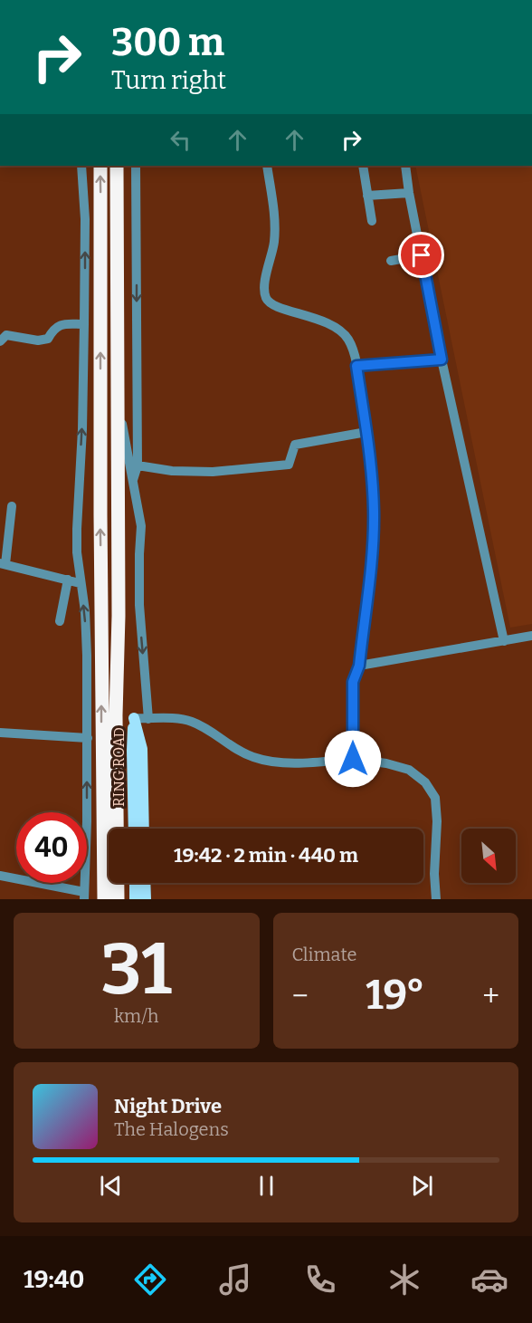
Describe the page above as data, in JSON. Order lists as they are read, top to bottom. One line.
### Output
{"streets":{"main road":["RING ROAD"]},"north":"bottom right","page":{"turn":["300 m","Turn right"],"limit":"40","trip":"19:42 · 2 min · 440 m","tile":[["31","km/h"],"Climate"],"heat":["−","19°","+"],"song":["Night Drive","The Halogens"],"tabs":"19:40"}}
